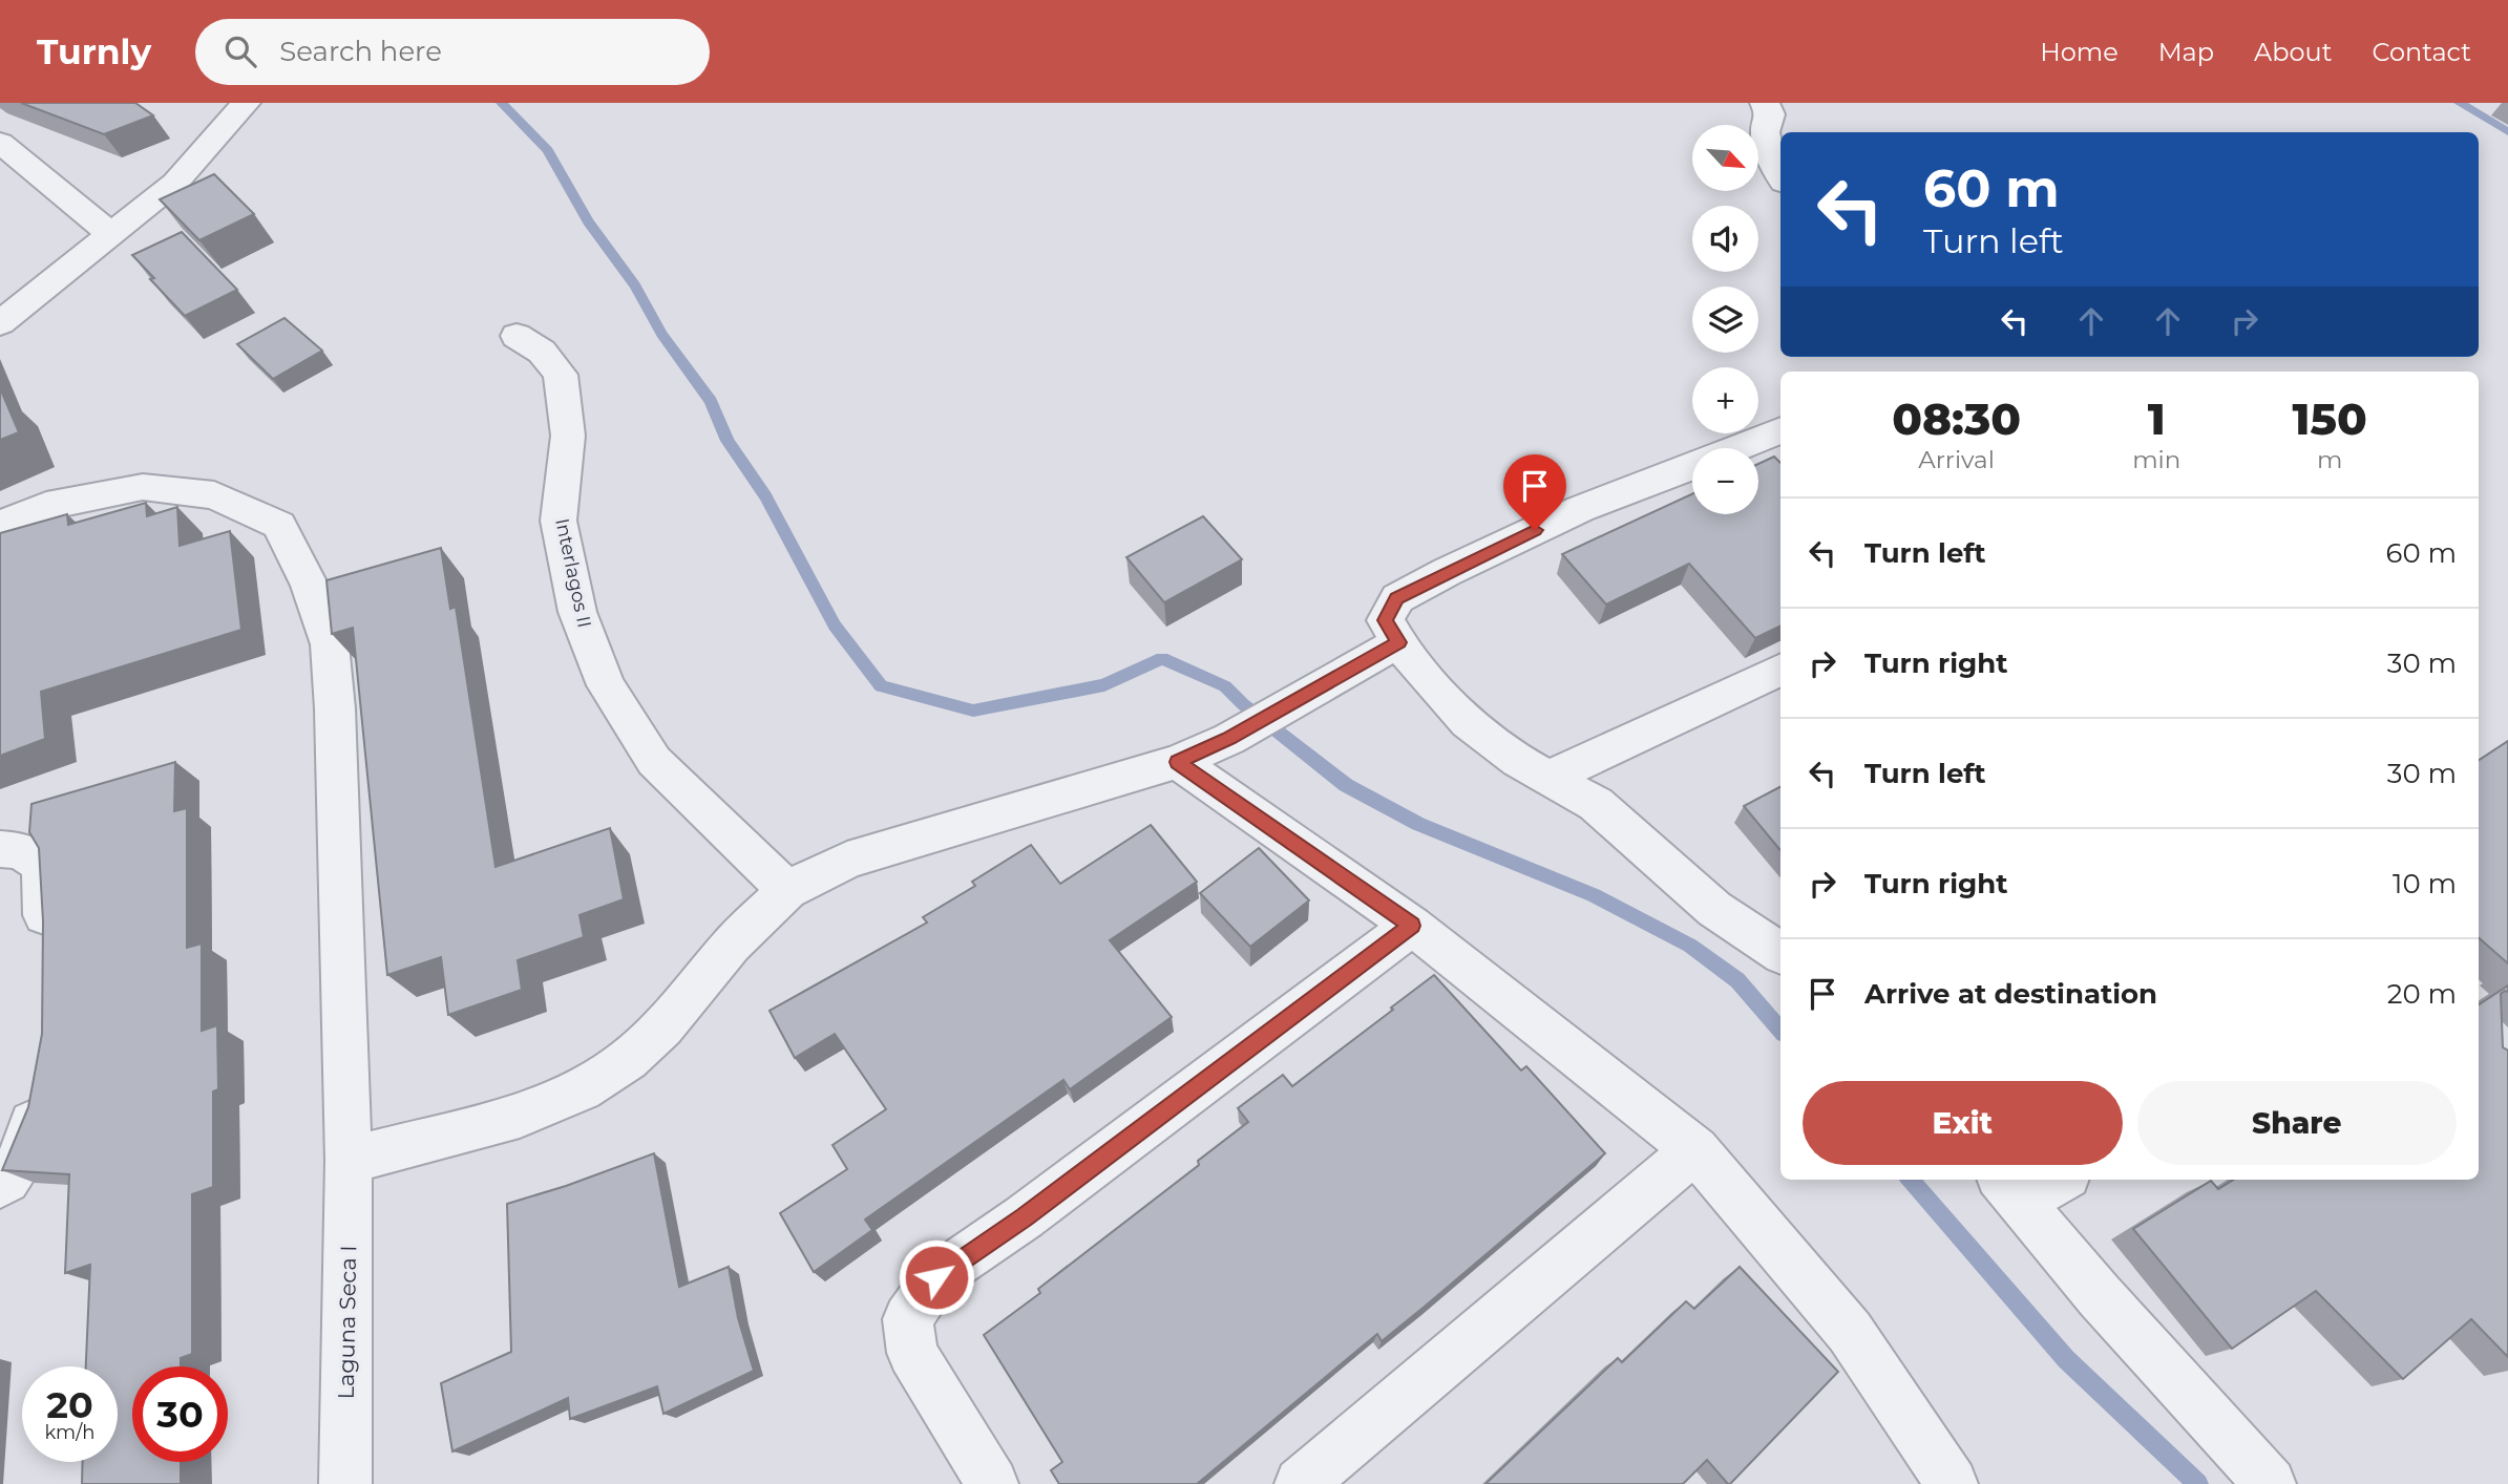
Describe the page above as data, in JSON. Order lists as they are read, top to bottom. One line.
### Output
{"streets":{"street":["Interlagos II","Laguna Seca I"]},"north":"bottom right","page":{"header":"Turnly","search":"Search here","nav":["Home","Map","About","Contact"],"map_buttons":["+","−"],"turn":["60 m","Turn left"],"eta":["08:30","Arrival","1","min","150","m"],"list":[{"name":"Turn left","value":"60 m"},{"name":"Turn right","value":"30 m"},{"name":"Turn left","value":"30 m"},{"name":"Turn right","value":"10 m"},{"name":"Arrive at destination","value":"20 m"}],"buttons":["Exit","Share"],"speed":"20 km/h","limit":"30"}}
